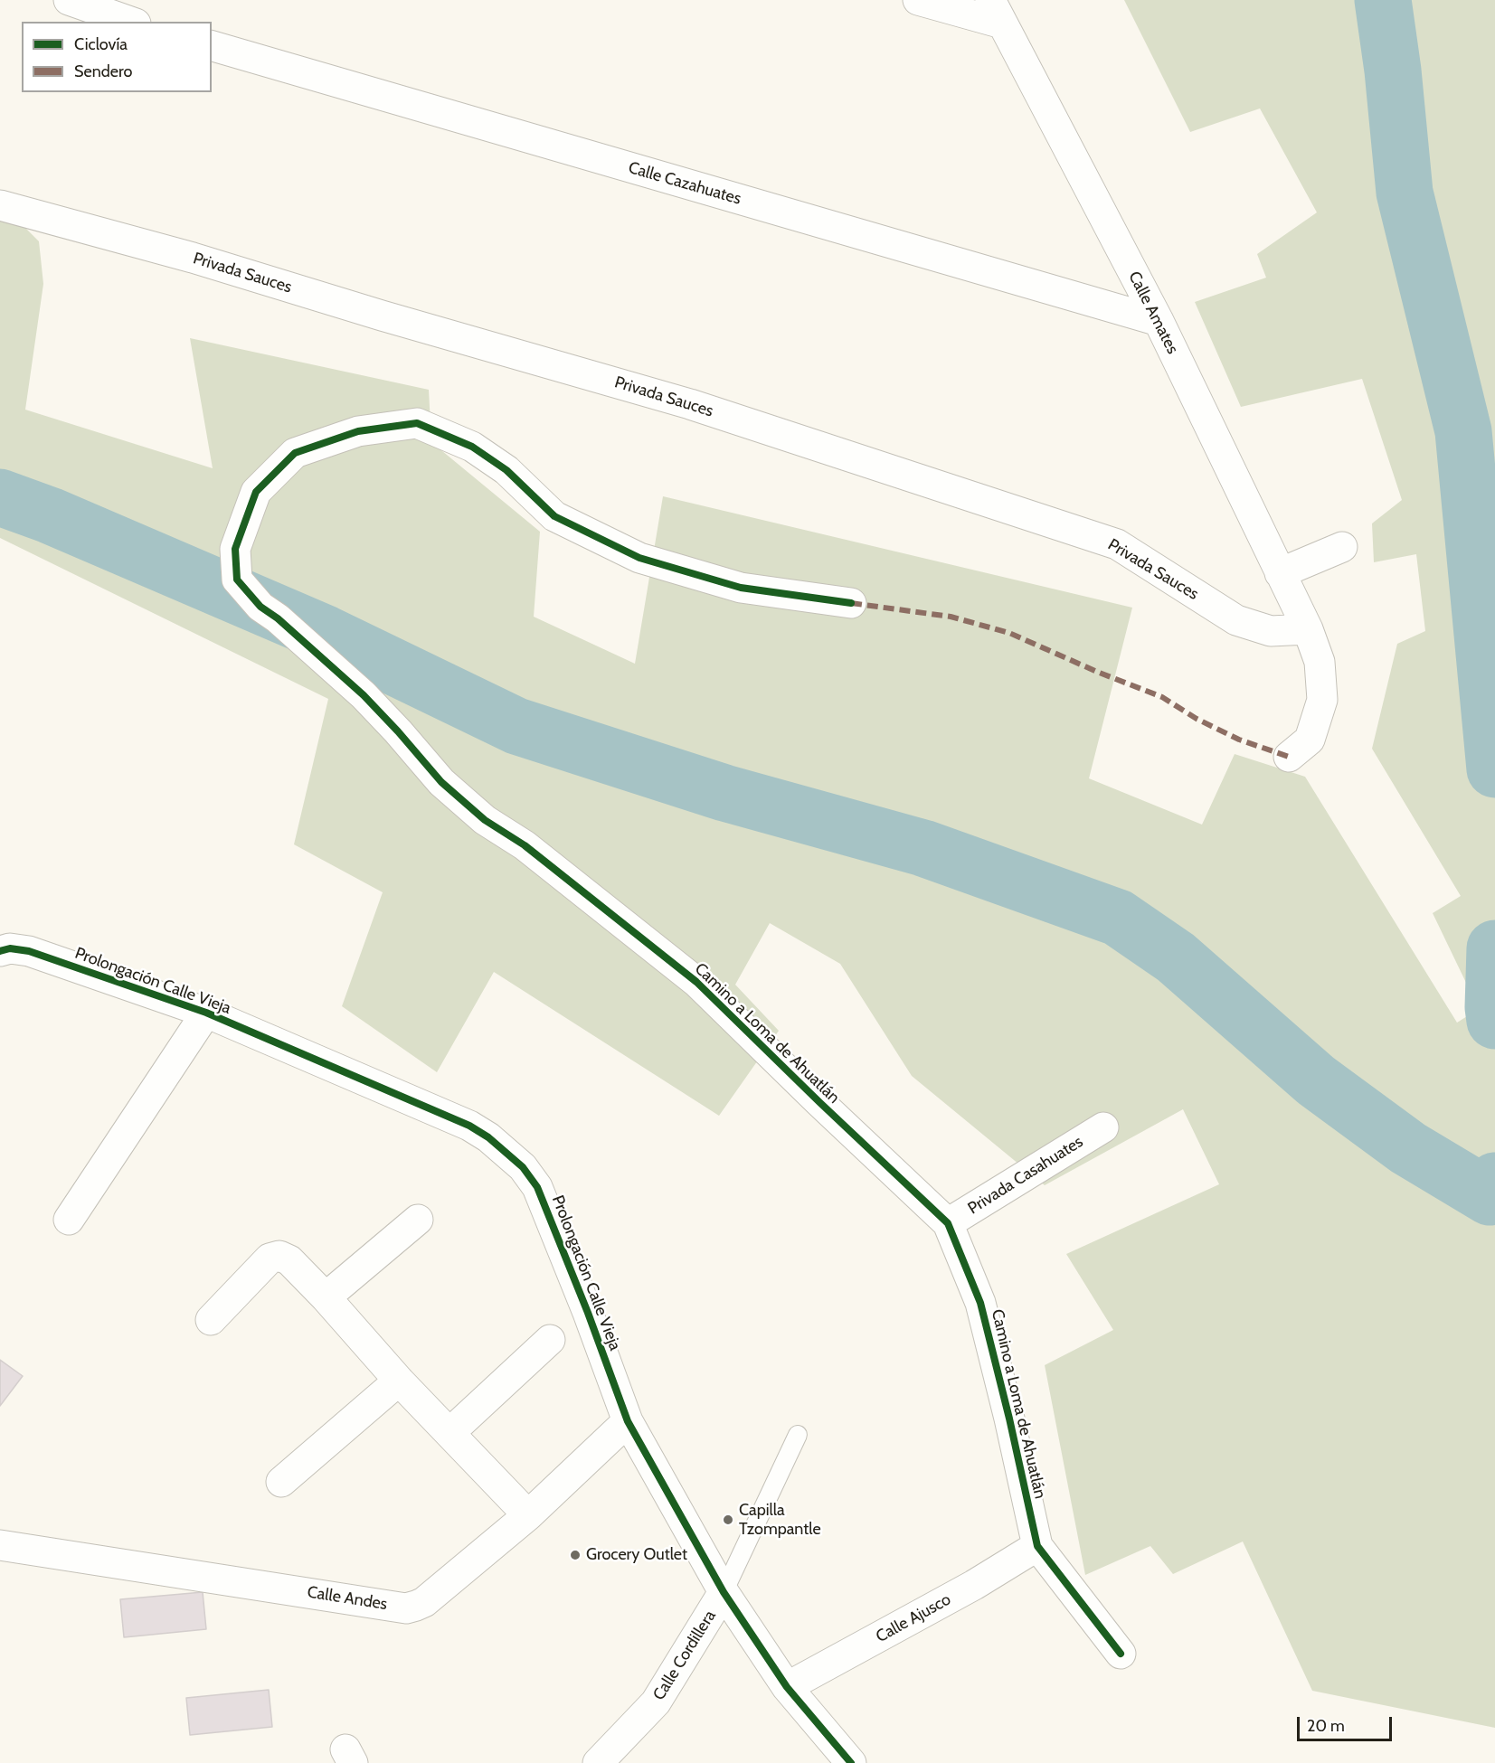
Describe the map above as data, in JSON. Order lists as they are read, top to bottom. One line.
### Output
{"streets":{"street":["Calle Cazahuates","Privada Sauces","Calle Amates","Prolongación Calle Vieja","Camino a Loma de Ahuatlán","Privada Casahuates","Calle Andes","Calle Ajusco","Calle Cordillera"]},"crossings":[["Calle Cazahuates","Calle Amates"],["Privada Sauces","Calle Amates"],["Prolongación Calle Vieja","Calle Andes"],["Prolongación Calle Vieja","Calle Ajusco"],["Prolongación Calle Vieja","Calle Cordillera"],["Camino a Loma de Ahuatlán","Privada Casahuates"],["Camino a Loma de Ahuatlán","Calle Ajusco"]],"places":["Capilla Tzompantle","Grocery Outlet"],"legend":["Ciclovía","Sendero"],"scale_bar":"20 m"}
